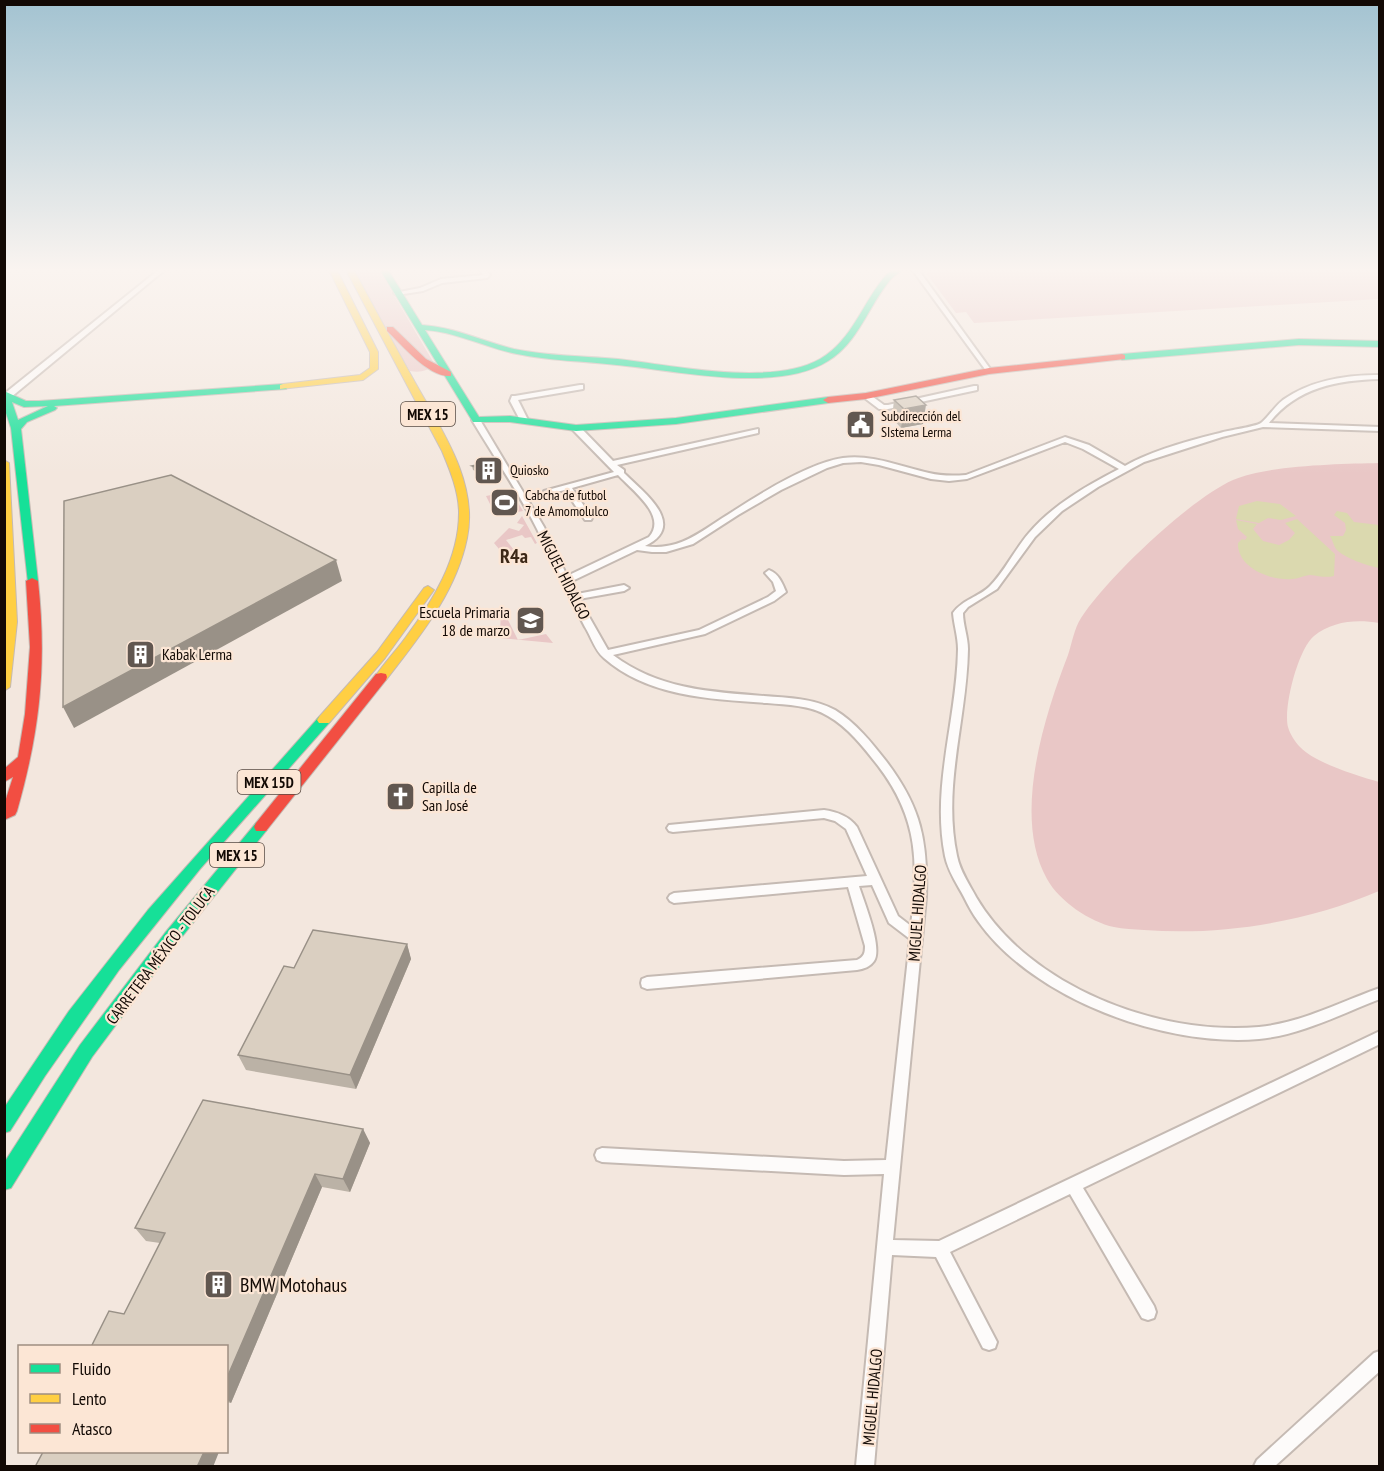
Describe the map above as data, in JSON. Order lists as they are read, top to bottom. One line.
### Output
{"streets":{"main road":["MEX 15","MEX 15D","CARRETERA MÉXICO - TOLUCA"],"street":["MIGUEL HIDALGO"]},"crossings":[["MEX 15","MEX 15D"],["MEX 15","CARRETERA MÉXICO - TOLUCA"],["MEX 15D","CARRETERA MÉXICO - TOLUCA"]],"districts":["R4a"],"places":{"public building":["Subdirección del SIstema Lerma"],"building":["Quiosko","Kabak Lerma","BMW Motohaus"],"sports":["Cabcha de futbol 7 de Amomolulco"],"school or university":["Escuela Primaria 18 de marzo"],"church":["Capilla de San José"]},"legend":["Fluido","Lento","Atasco"]}
